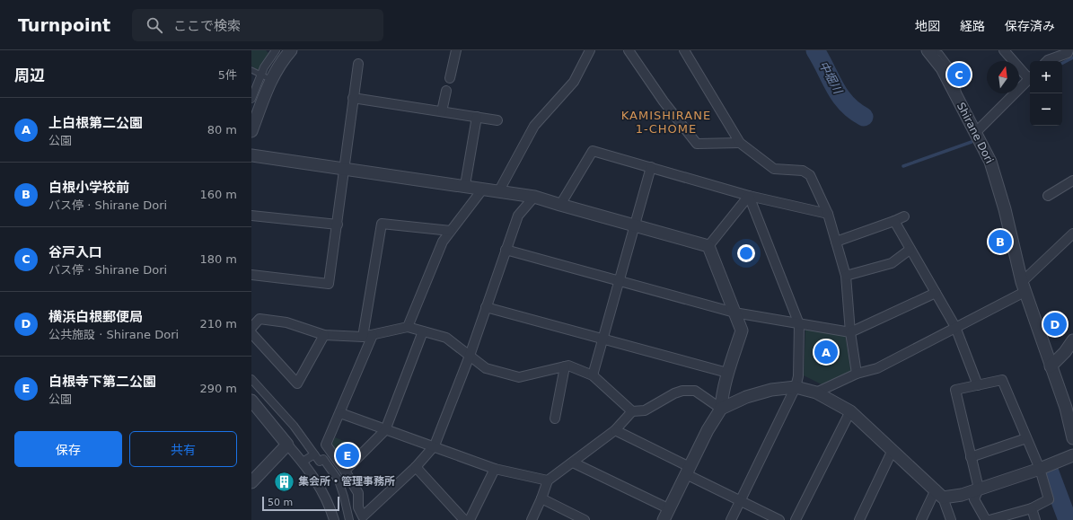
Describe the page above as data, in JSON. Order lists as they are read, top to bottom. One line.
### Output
{"streets":{"street":["Shirane Dori"]},"districts":["KAMISHIRANE 1-CHOME"],"water":["中堀川"],"places":{"building":["集会所・管理事務所"]},"scale_bar":"50 m","north":"top","page":{"header":"Turnpoint","search":"ここで検索","nav":["地図","経路","保存済み"],"heading":["周辺","5件"],"map_buttons":["+","−"],"pins":["C","B","D","A","E"],"list":[{"mark":"A","name":"上白根第二公園","note":"公園","value":"80 m"},{"mark":"B","name":"白根小学校前","note":"バス停 · Shirane Dori","value":"160 m"},{"mark":"C","name":"谷戸入口","note":"バス停 · Shirane Dori","value":"180 m"},{"mark":"D","name":"横浜白根郵便局","note":"公共施設 · Shirane Dori","value":"210 m"},{"mark":"E","name":"白根寺下第二公園","note":"公園","value":"290 m"}],"buttons":["保存","共有"],"scale":"50 m"}}
